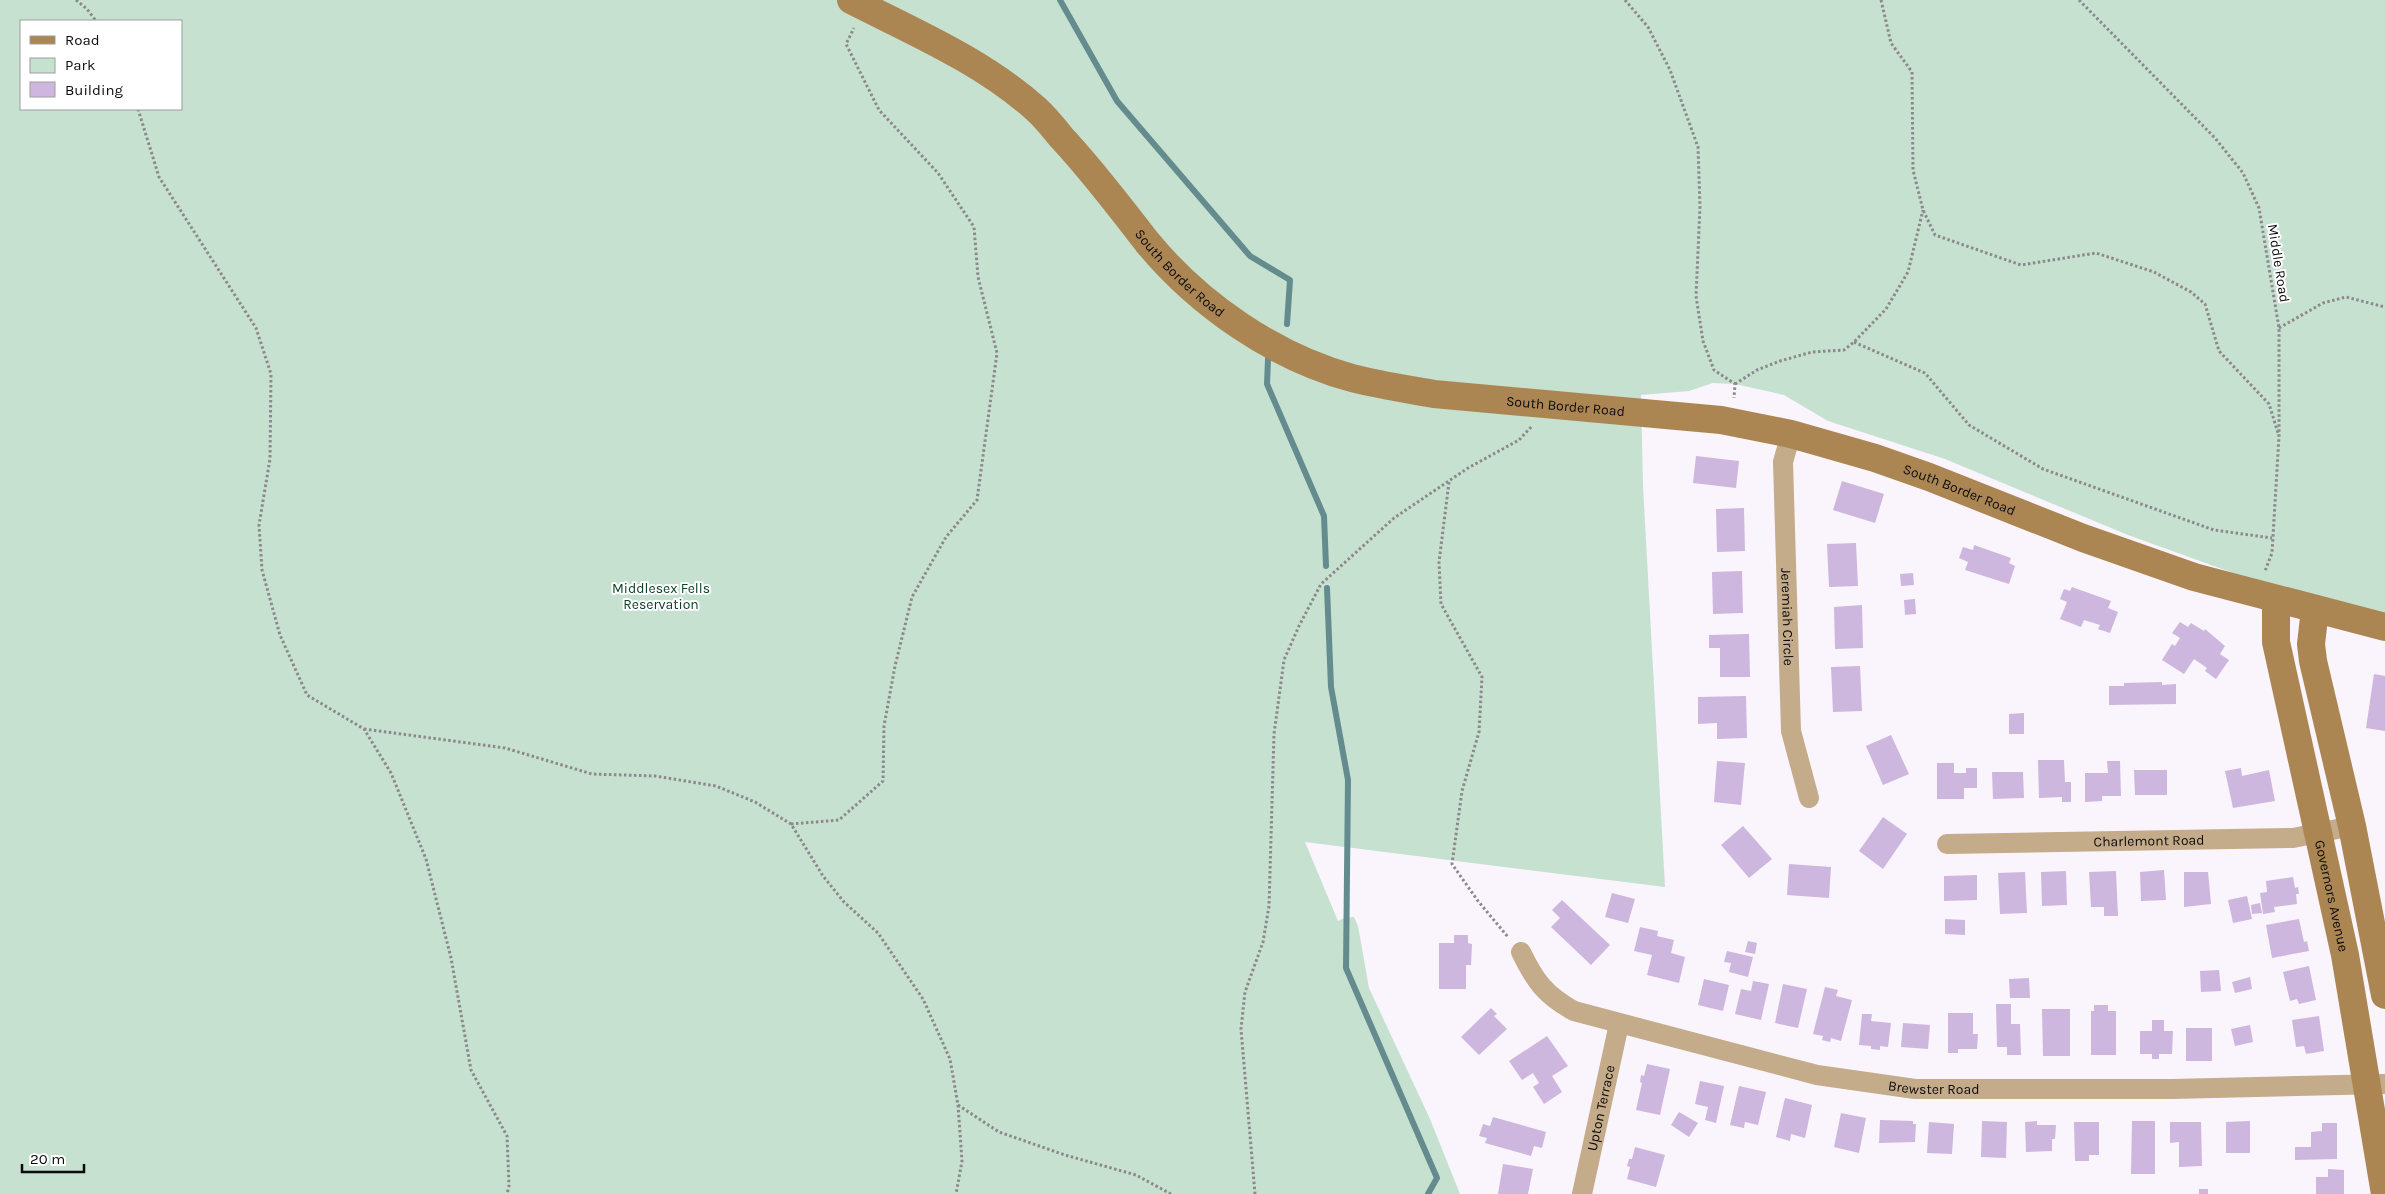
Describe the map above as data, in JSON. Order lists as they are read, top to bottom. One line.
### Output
{"streets":{"main road":["South Border Road","Governors Avenue"],"street":["Jeremiah Circle","Charlemont Road","Brewster Road","Upton Terrace"],"path":["Middle Road"]},"crossings":[["Middle Road","South Border Road"],["Middle Road","Governors Avenue"],["South Border Road","Jeremiah Circle"],["South Border Road","Governors Avenue"],["Charlemont Road","Governors Avenue"],["Governors Avenue","Brewster Road"],["Brewster Road","Upton Terrace"]],"parks":["Middlesex Fells Reservation"],"legend":["Road","Park","Building"],"scale_bar":"20 m"}
